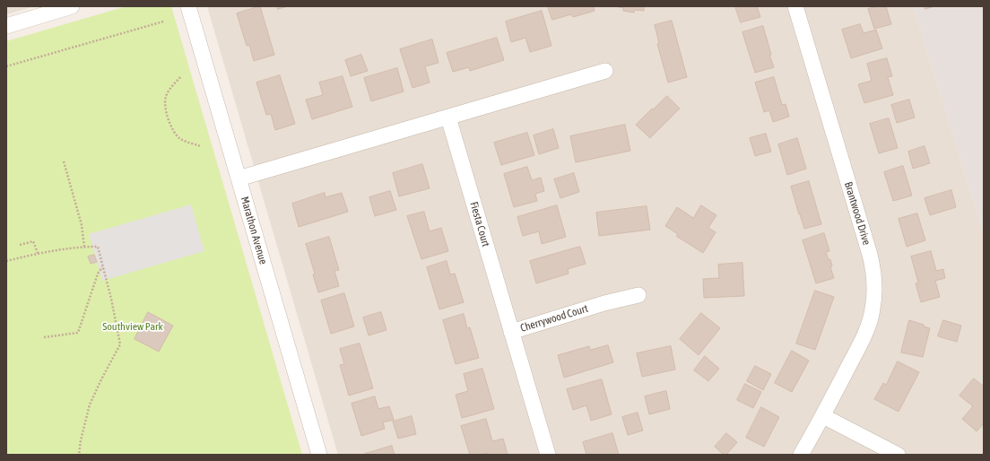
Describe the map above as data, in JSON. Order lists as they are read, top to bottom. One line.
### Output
{"streets":{"street":["Brantwood Drive","Fiesta Court","Marathon Avenue","Cherrywood Court"]},"crossings":[["Fiesta Court","Cherrywood Court"]],"parks":["Southview Park"]}
